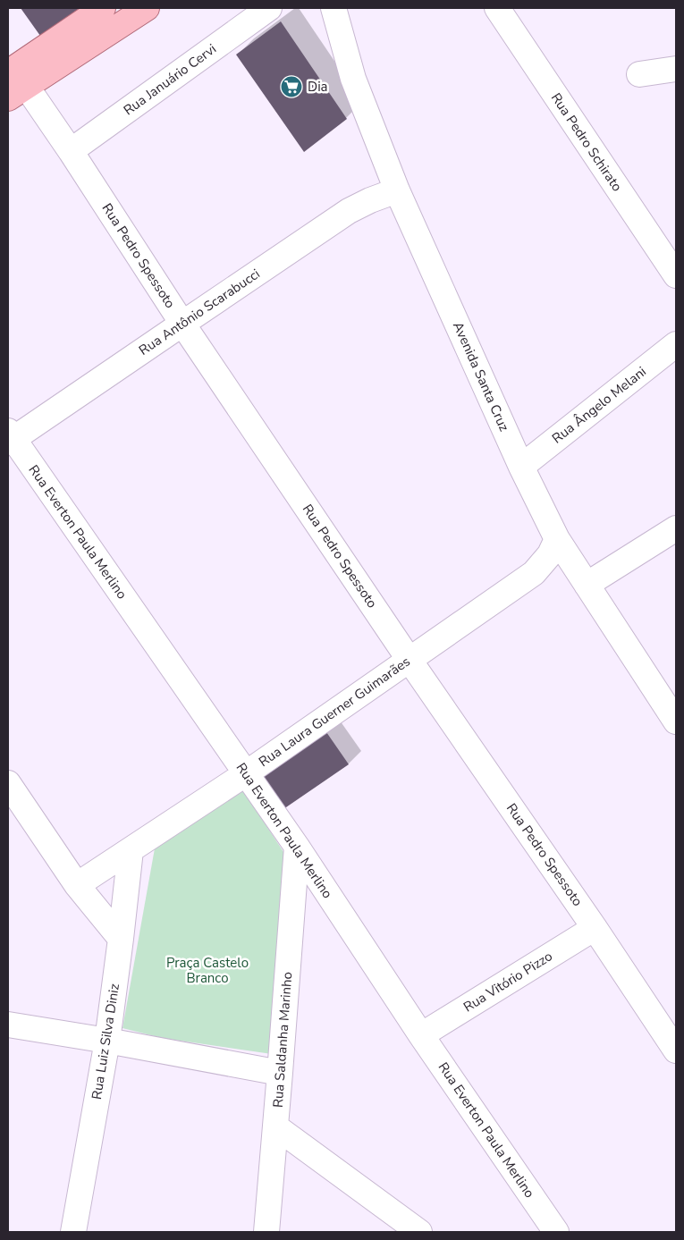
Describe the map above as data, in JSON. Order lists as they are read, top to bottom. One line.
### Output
{"streets":{"street":["Rua Januário Cervi","Rua Pedro Schirato","Rua Pedro Spessoto","Rua Antônio Scarabucci","Avenida Santa Cruz","Rua Ângelo Melani","Rua Everton Paula Merlino","Rua Laura Guerner Guimarães","Rua Vitório Pizzo","Rua Saldanha Marinho","Rua Luiz Silva Diniz"]},"crossings":[["Rua Januário Cervi","Rua Pedro Spessoto"],["Rua Pedro Spessoto","Rua Antônio Scarabucci"],["Rua Pedro Spessoto","Rua Laura Guerner Guimarães"],["Rua Pedro Spessoto","Rua Vitório Pizzo"],["Rua Antônio Scarabucci","Avenida Santa Cruz"],["Rua Antônio Scarabucci","Rua Everton Paula Merlino"],["Avenida Santa Cruz","Rua Ângelo Melani"],["Avenida Santa Cruz","Rua Laura Guerner Guimarães"],["Rua Everton Paula Merlino","Rua Laura Guerner Guimarães"],["Rua Everton Paula Merlino","Rua Vitório Pizzo"],["Rua Everton Paula Merlino","Rua Saldanha Marinho"],["Rua Laura Guerner Guimarães","Rua Luiz Silva Diniz"]],"parks":["Praça Castelo Branco"],"places":{"supermarket":["Dia"]}}
